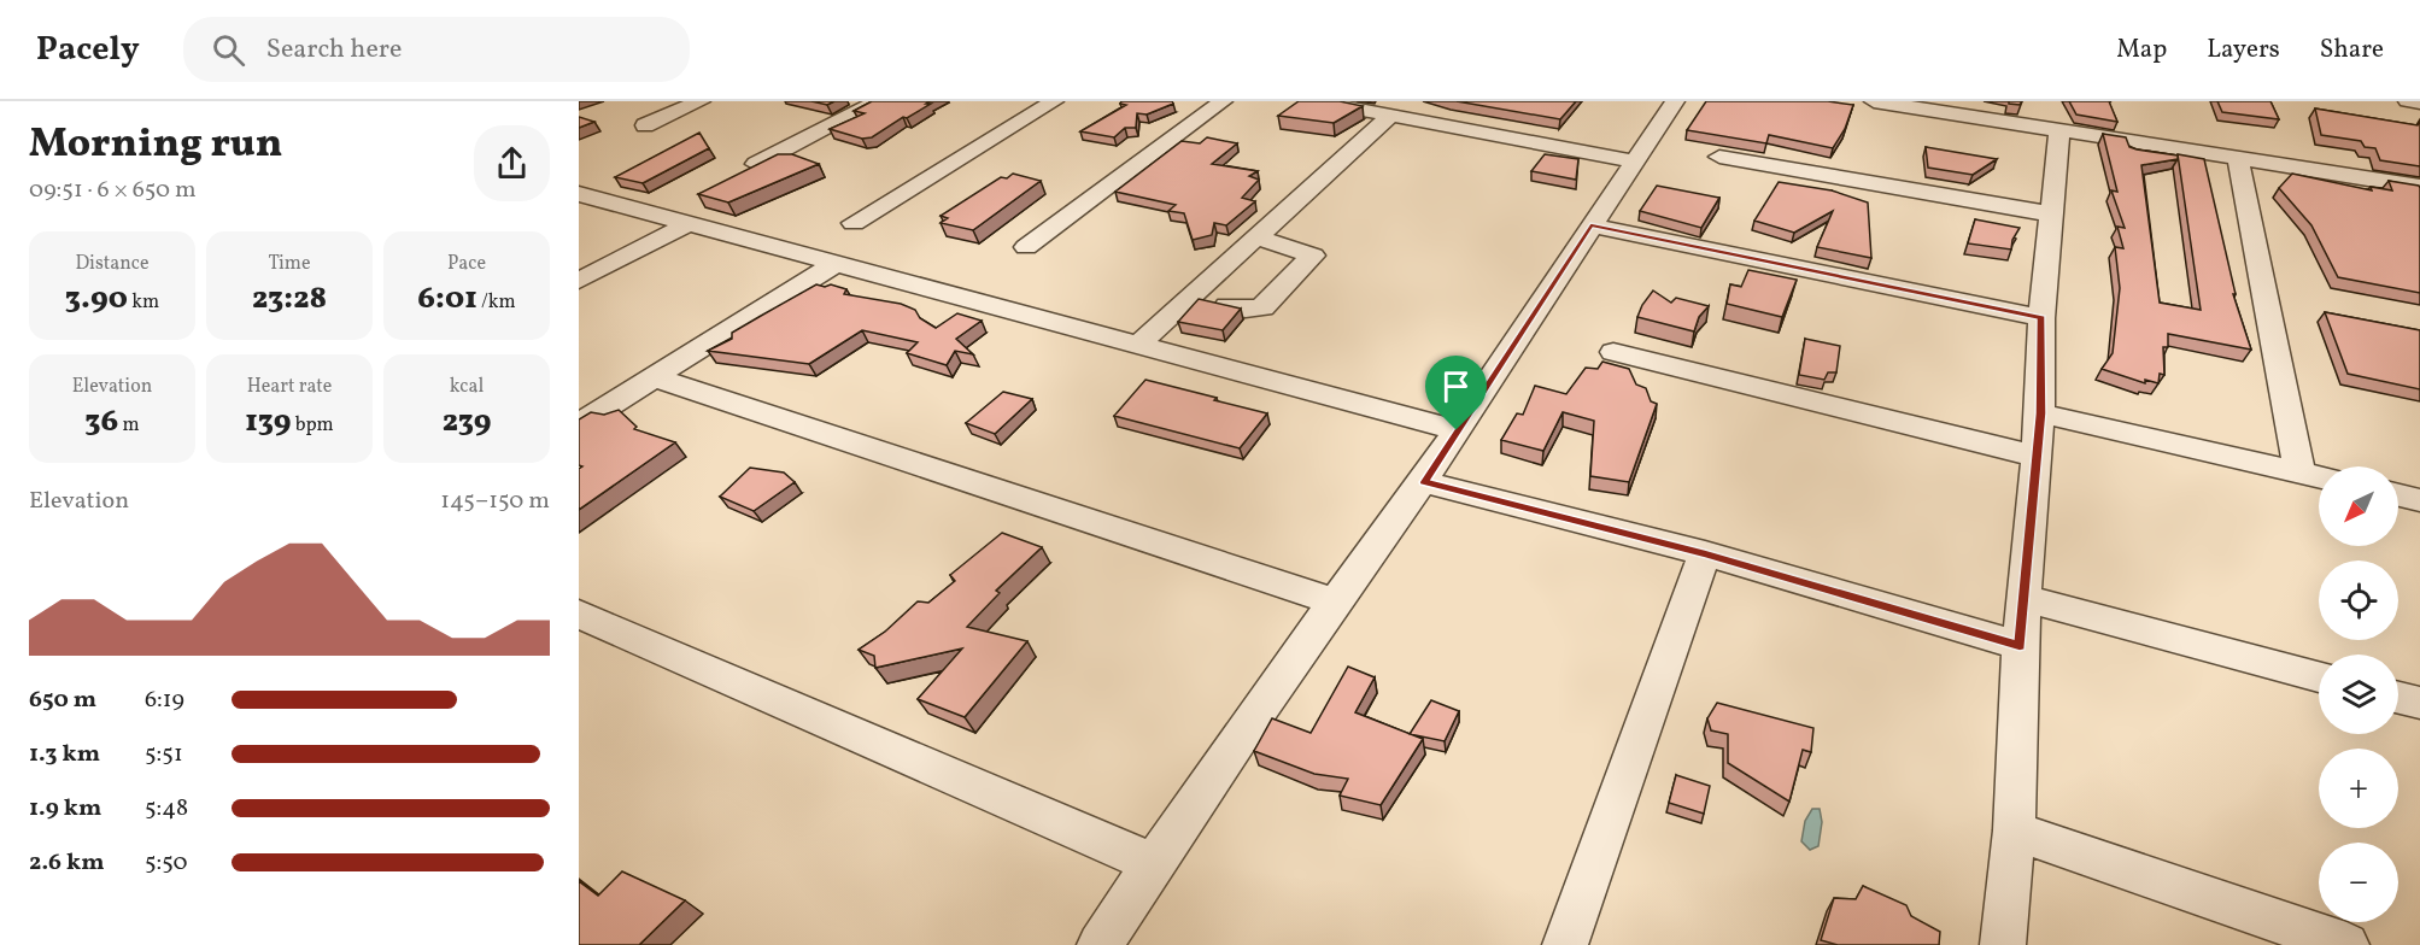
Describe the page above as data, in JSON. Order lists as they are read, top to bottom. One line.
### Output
{"north":"bottom left","page":{"header":"Pacely","search":"Search here","nav":["Map","Layers","Share"],"heading":["Morning run","09:51 · 6 × 650 m"],"stats":[["Distance","3.90 km"],["Time","23:28"],["Pace","6:01 /km"],["Elevation","36 m"],["Heart rate","139 bpm"],["kcal","239"]],"map_buttons":["+","−"],"chart":["Elevation","145–150 m"],"list":[{"name":"650 m","note":"6:19"},{"name":"1.3 km","note":"5:51"},{"name":"1.9 km","note":"5:48"},{"name":"2.6 km","note":"5:50"}]}}
